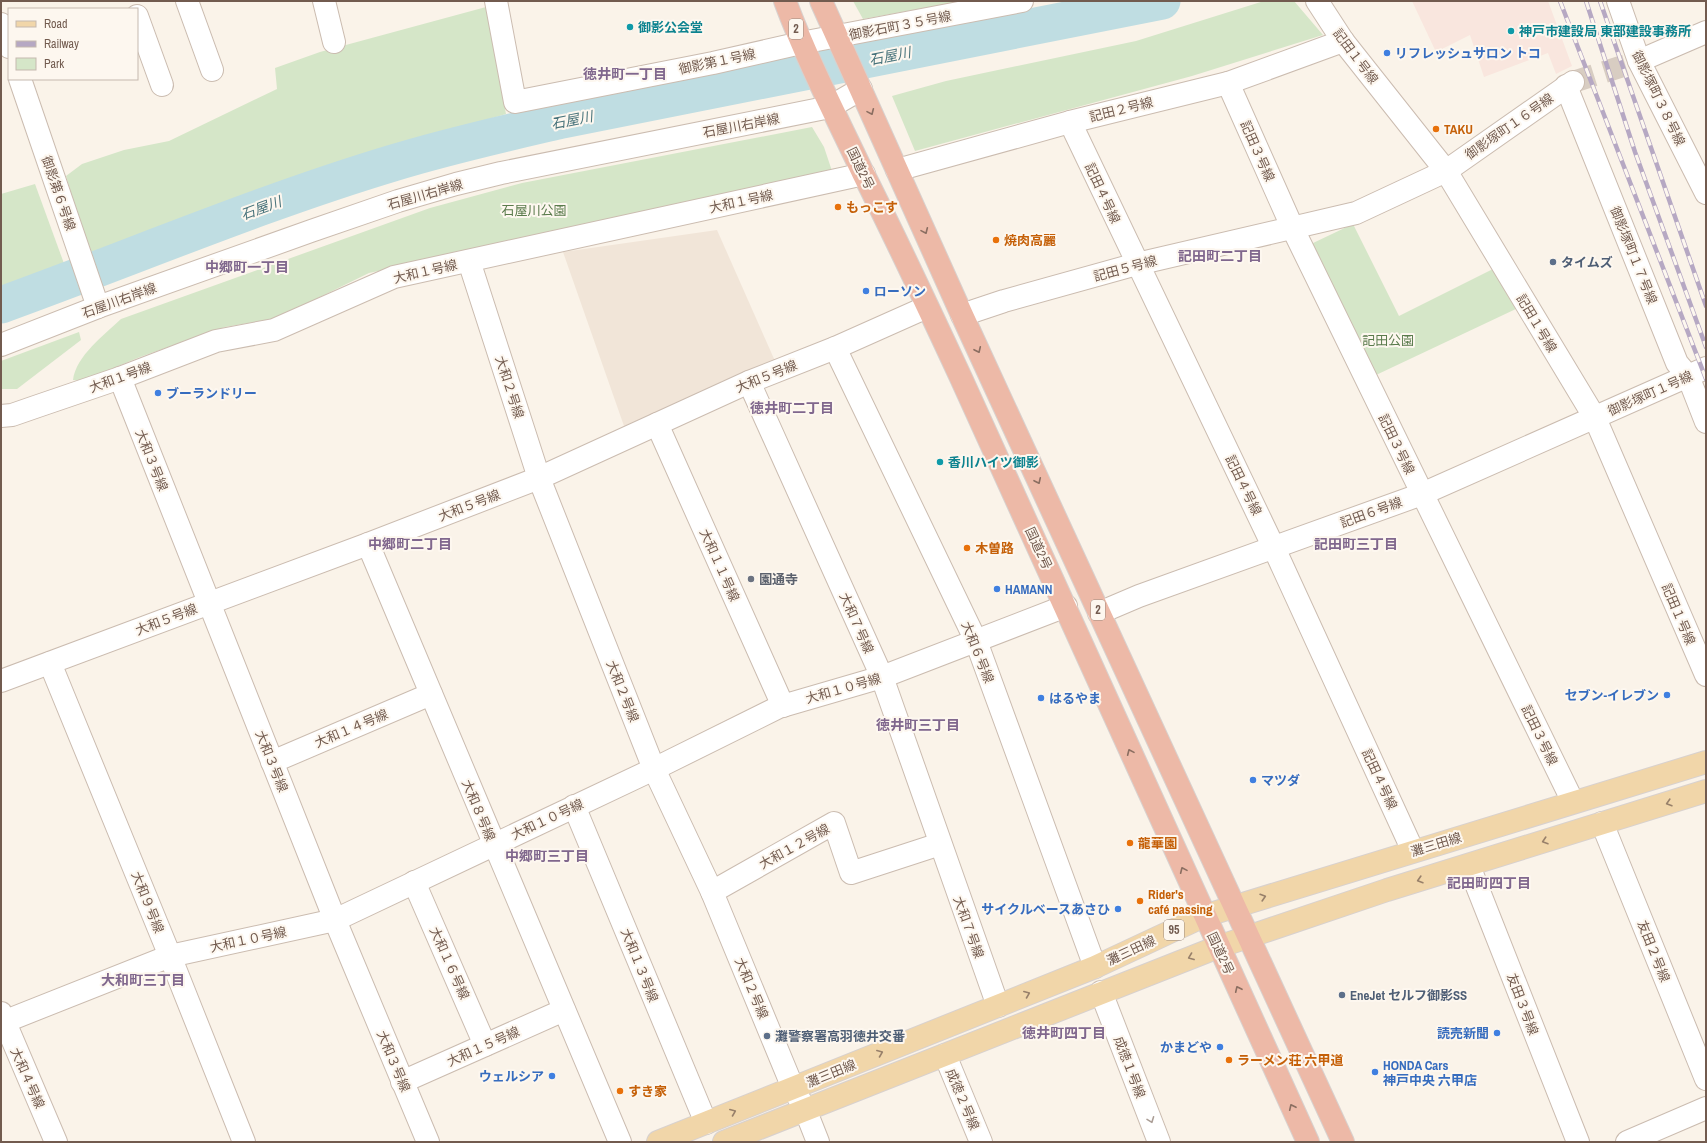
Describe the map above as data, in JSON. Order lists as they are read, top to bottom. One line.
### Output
{"streets":{"highway":["2","国道2号"],"main road":["灘三田線","95"],"street":["御影石町３５号線","記田１号線","御影第１号線","御影塚町３８号線","記田２号線","石屋川右岸線","御影塚町１６号線","記田３号線","御影第６号線","記田４号線","大和１号線","御影塚町１７号線","記田５号線","大和５号線","大和２号線","御影塚町１号線","大和３号線","記田６号線","大和１１号線","大和７号線","大和６号線","大和１０号線","大和１４号線","大和８号線","大和１２号線","大和９号線","友田２号線","大和１６号線","大和１３号線","友田３号線","大和１５号線","成徳１号線","大和４号線","成徳２号線"]},"crossings":[["御影石町３５号線","御影第１号線"],["御影石町３５号線","国道2号"],["記田１号線","記田２号線"],["記田１号線","御影塚町１６号線"],["記田１号線","記田５号線"],["記田１号線","御影塚町１号線"],["記田１号線","記田６号線"],["御影第１号線","国道2号"],["記田２号線","記田３号線"],["記田２号線","国道2号"],["記田２号線","記田４号線"],["石屋川右岸線","国道2号"],["石屋川右岸線","御影第６号線"],["御影塚町１６号線","御影塚町１７号線"],["御影塚町１６号線","記田５号線"],["記田３号線","記田５号線"],["記田３号線","記田６号線"],["記田３号線","灘三田線"],["国道2号","大和１号線"],["国道2号","記田５号線"],["国道2号","大和５号線"],["国道2号","記田６号線"],["国道2号","大和１０号線"],["国道2号","灘三田線"],["記田４号線","記田５号線"],["記田４号線","記田６号線"],["記田４号線","灘三田線"],["大和１号線","大和２号線"],["大和１号線","大和３号線"],["御影塚町１７号線","御影塚町１号線"],["大和５号線","大和２号線"],["大和５号線","大和３号線"],["大和５号線","大和１１号線"],["大和５号線","大和７号線"],["大和５号線","大和６号線"],["大和５号線","大和８号線"],["大和５号線","大和９号線"],["大和２号線","大和１０号線"],["大和２号線","灘三田線"],["大和２号線","大和１２号線"],["御影塚町１号線","記田６号線"],["大和３号線","大和１０号線"],["大和３号線","大和１４号線"],["大和３号線","大和１５号線"],["大和１１号線","大和１０号線"],["大和７号線","大和１０号線"],["大和７号線","灘三田線"],["大和７号線","大和１２号線"],["大和６号線","大和１０号線"],["大和６号線","灘三田線"],["大和１０号線","大和８号線"],["大和１０号線","大和９号線"],["大和１０号線","大和１６号線"],["大和１０号線","大和１３号線"],["大和１０号線","大和４号線"],["大和１４号線","大和８号線"],["大和８号線","大和１５号線"],["灘三田線","友田２号線"],["灘三田線","大和１３号線"],["灘三田線","友田３号線"],["灘三田線","成徳１号線"],["灘三田線","成徳２号線"],["大和１６号線","大和１５号線"]],"one_way":["成徳１号線"],"districts":["徳井町一丁目","記田町二丁目","中郷町一丁目","徳井町二丁目","中郷町二丁目","記田町三丁目","徳井町三丁目","中郷町三丁目","記田町四丁目","大和町三丁目","徳井町四丁目"],"water":["石屋川"],"parks":["石屋川公園","記田公園"],"places":["御影公会堂","神戸市建設局 東部建設事務所","リフレッシュサロン トコ","TAKU","もっこす","焼肉高麗","タイムズ","ローソン","ブーランドリー","香川ハイツ御影","木曽路","園通寺","HAMANN","セブン-イレブン","はるやま","マツダ","龍華園","Rider's café passing","サイクルベースあさひ","EneJet セルフ御影SS","読売新聞","灘警察署高羽徳井交番","かまどや","ラーメン荘 六甲道","HONDA Cars 神戸中央 六甲店","ウェルシア","すき家"],"legend":["Road","Railway","Park"]}
